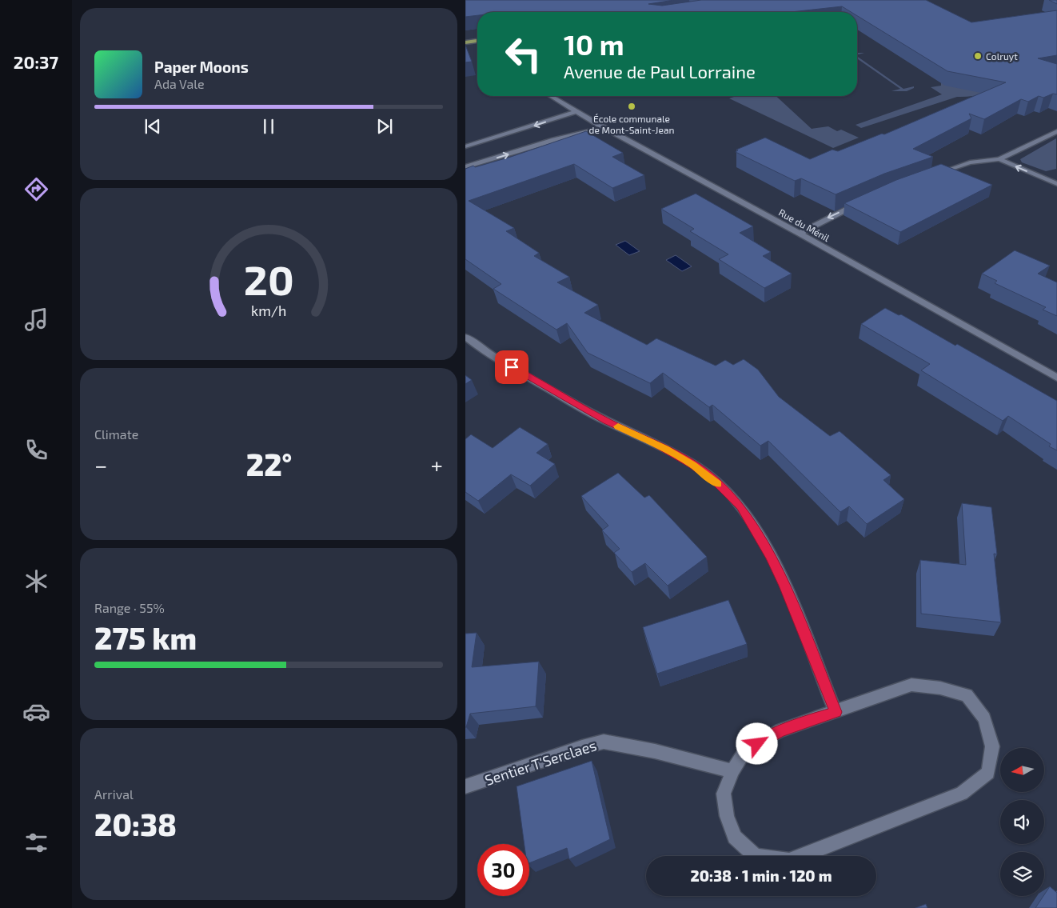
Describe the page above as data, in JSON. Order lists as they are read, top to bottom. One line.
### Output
{"streets":{"street":["Rue du Ménil","Sentier T'Serclaes"]},"places":["Colruyt","École communale de Mont-Saint-Jean"],"north":"left","page":{"tabs":"20:37","turn":["10 m","Avenue de Paul Lorraine"],"song":["Paper Moons","Ada Vale"],"tile":["Climate",["Range · 55%","275 km"],["Arrival","20:38"]],"heat":["−","22°","+"],"limit":"30","trip":"20:38 · 1 min · 120 m","gauge":["20","km/h"]}}
